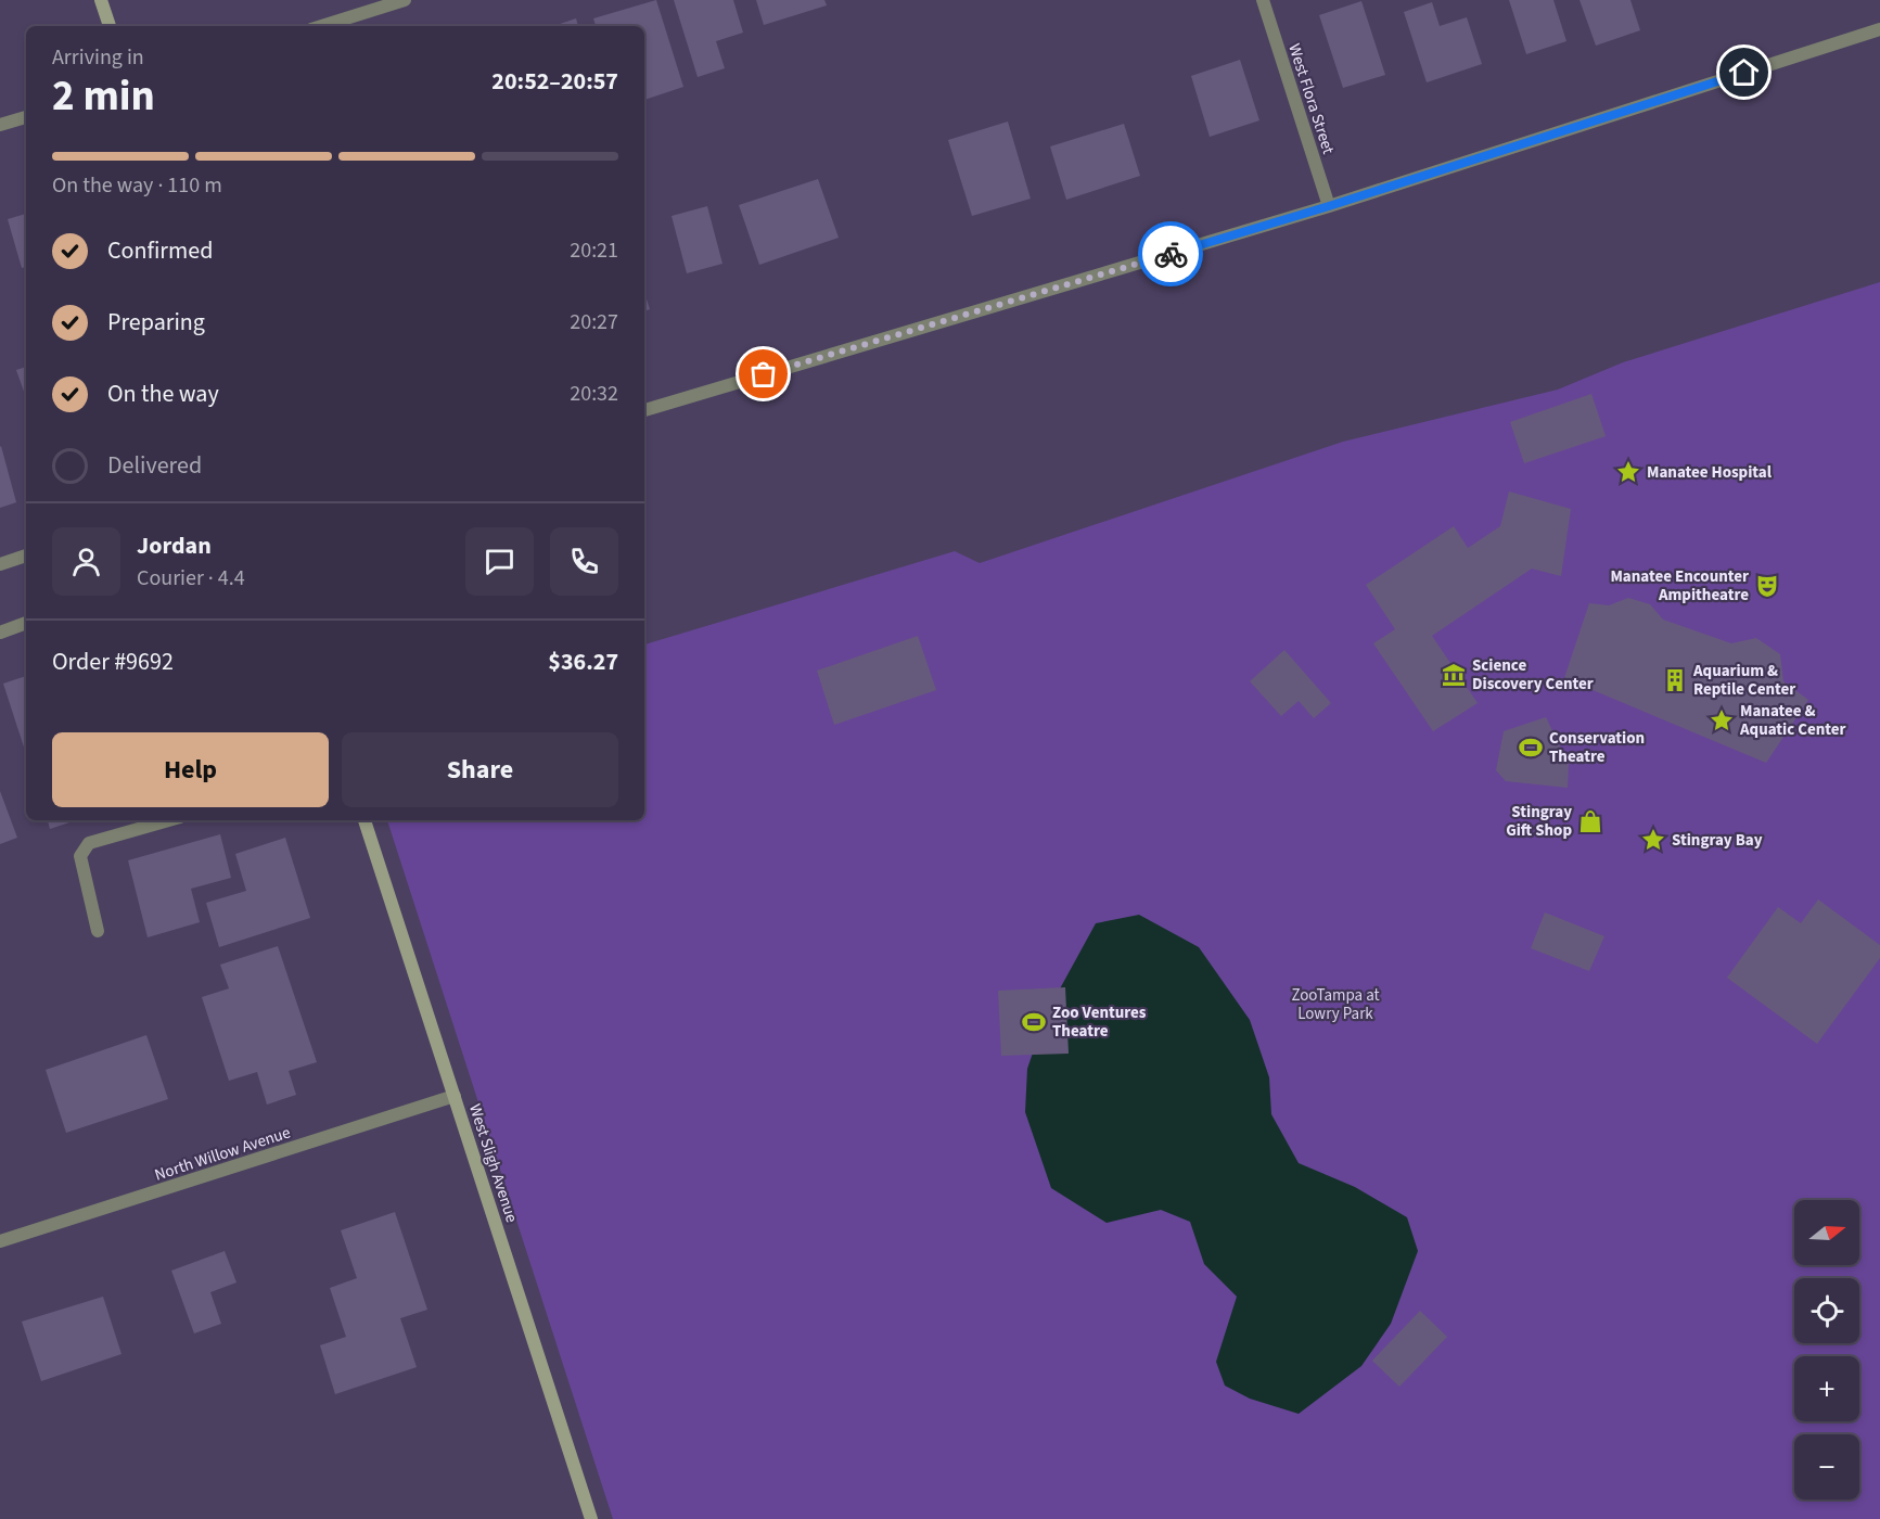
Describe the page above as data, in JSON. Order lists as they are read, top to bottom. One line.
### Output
{"streets":{"main road":["West Sligh Avenue"],"street":["West Flora Street","North Willow Avenue"]},"crossings":[["North Willow Avenue","West Sligh Avenue"]],"parks":["ZooTampa at Lowry Park"],"places":{"place":["Manatee Hospital","Manatee & Aquatic Center","Stingray Bay"],"theatre":["Manatee Encounter Ampitheatre"],"museum":["Science Discovery Center"],"building":["Aquarium & Reptile Center"],"sports":["Conservation Theatre","Zoo Ventures Theatre"],"shop":["Stingray Gift Shop"]},"north":"right","page":{"heading":["2 min","Arriving in","20:52–20:57"],"panel":["Jordan","Courier · 4.4","Order #9692","$36.27"],"bar":"On the way · 110 m","list":[["Confirmed","20:21"],["Preparing","20:27"],["On the way","20:32"],"Delivered"],"buttons":["Help","Share"],"map_buttons":["+","−"]}}
